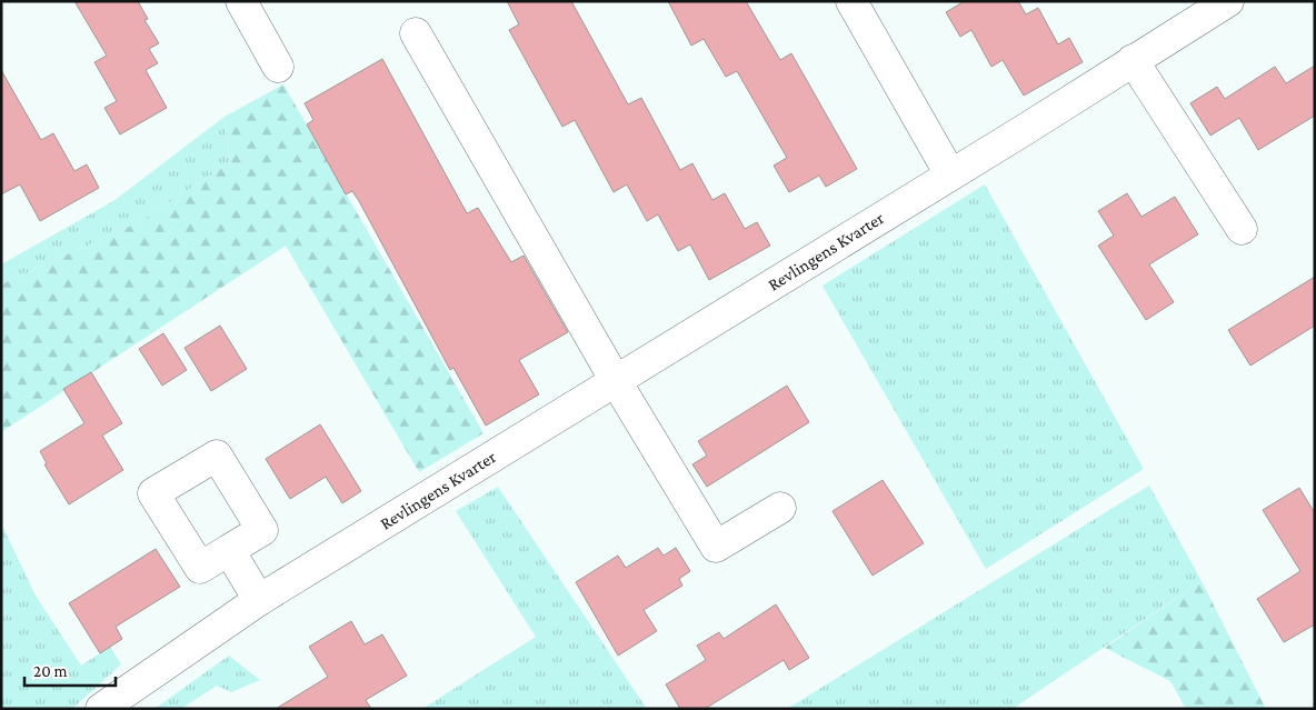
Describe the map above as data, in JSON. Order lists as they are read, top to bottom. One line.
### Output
{"streets":{"street":["Revlingens Kvarter"]},"scale_bar":"20 m"}
